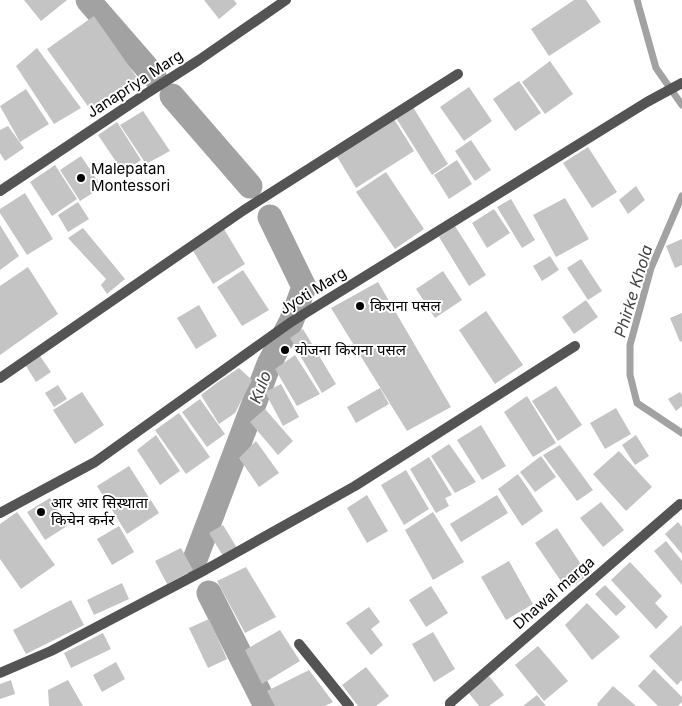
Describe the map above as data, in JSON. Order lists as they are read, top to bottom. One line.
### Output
{"streets":{"street":["Janapriya Marg","Jyoti Marg","Dhawal marga"]},"water":["Phirke Khola","Kulo"],"places":["Malepatan Montessori","किराना पसल","योजना किराना पसल","आर आर सिस्थाता किचेन कर्नर"]}
